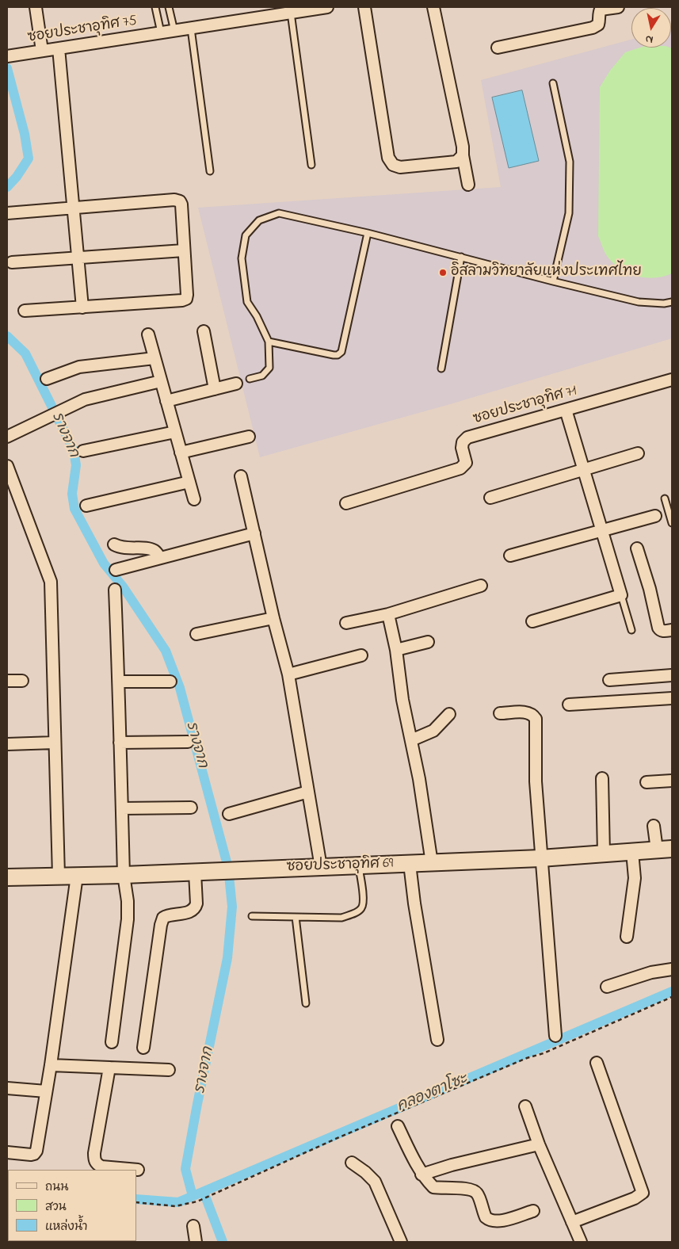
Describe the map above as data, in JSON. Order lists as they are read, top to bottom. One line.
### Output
{"streets":{"street":["ซอยประชาอุทิศ 75","ซอยประชาอุทิศ 71","ซอยประชาอุทิศ 69"]},"water":["รางจาก","คลองตาโซะ"],"places":["อิสลามวิทยาลัยแห่งประเทศไทย"],"legend":["ถนน","สวน","แหล่งน้ำ"],"north":"bottom"}
